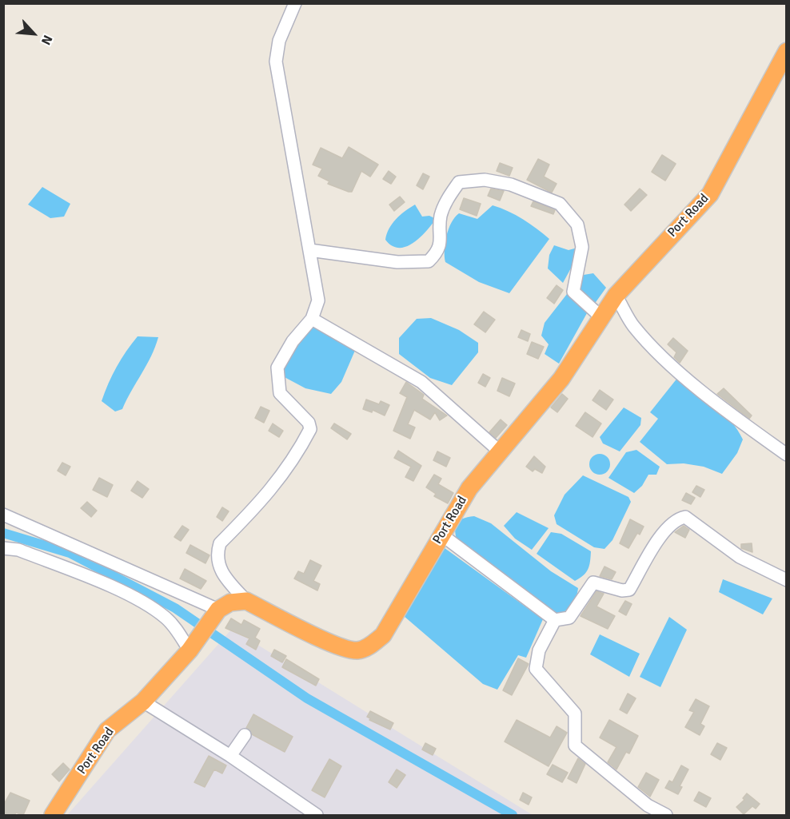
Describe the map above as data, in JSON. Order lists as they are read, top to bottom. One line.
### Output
{"streets":{"highway":["Port Road"]},"north":"bottom right"}
